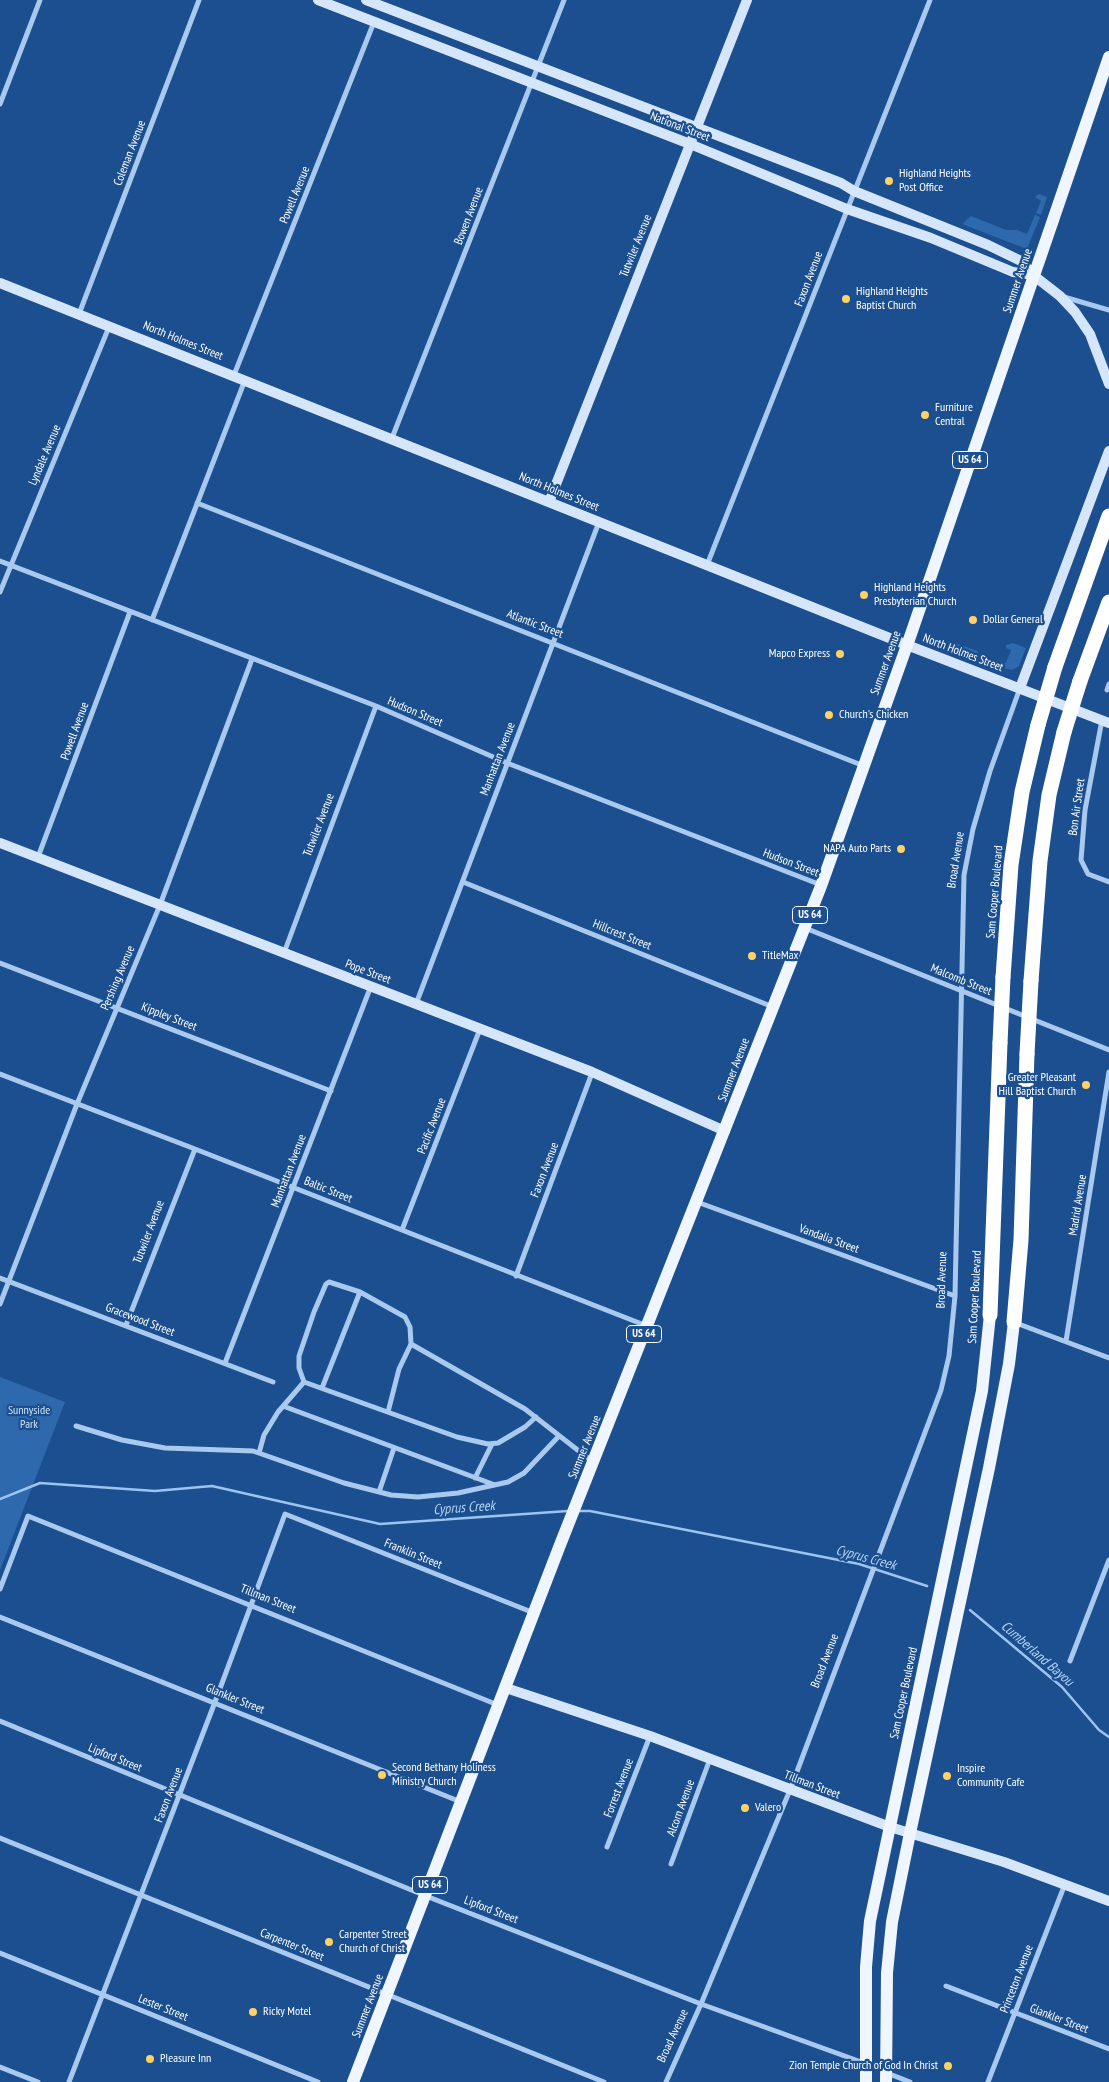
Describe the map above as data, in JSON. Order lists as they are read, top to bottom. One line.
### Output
{"streets":{"highway":["Sam Cooper Boulevard"],"main road":["Summer Avenue","US 64"],"street":["National Street","Coleman Avenue","Powell Avenue","Bowen Avenue","Tutwiler Avenue","Faxon Avenue","North Holmes Street","Lyndale Avenue","Atlantic Street","Hudson Street","Manhattan Avenue","Bon Air Street","Broad Avenue","Hillcrest Street","Pope Street","Pershing Avenue","Malcomb Street","Kippley Street","Pacific Avenue","Baltic Street","Madrid Avenue","Vandalia Street","Gracewood Street","Franklin Street","Tillman Street","Glankler Street","Lipford Street","Forrest Avenue","Alcorn Avenue","Carpenter Street","Princeton Avenue","Lester Street"]},"crossings":[["National Street","Powell Avenue"],["National Street","Bowen Avenue"],["National Street","Tutwiler Avenue"],["National Street","Faxon Avenue"],["National Street","Summer Avenue"],["Coleman Avenue","North Holmes Street"],["Powell Avenue","North Holmes Street"],["Powell Avenue","Hudson Street"],["Powell Avenue","Pope Street"],["Bowen Avenue","North Holmes Street"],["Tutwiler Avenue","North Holmes Street"],["Tutwiler Avenue","Hudson Street"],["Tutwiler Avenue","Pope Street"],["Tutwiler Avenue","Baltic Street"],["Tutwiler Avenue","Gracewood Street"],["Faxon Avenue","North Holmes Street"],["Faxon Avenue","Pope Street"],["Faxon Avenue","Baltic Street"],["Faxon Avenue","Franklin Street"],["Faxon Avenue","Tillman Street"],["Faxon Avenue","Glankler Street"],["Faxon Avenue","Lipford Street"],["Faxon Avenue","Carpenter Street"],["Faxon Avenue","Lester Street"],["Summer Avenue","North Holmes Street"],["Summer Avenue","Atlantic Street"],["Summer Avenue","Hudson Street"],["Summer Avenue","Hillcrest Street"],["Summer Avenue","Pope Street"],["Summer Avenue","Malcomb Street"],["Summer Avenue","Baltic Street"],["Summer Avenue","Vandalia Street"],["Summer Avenue","Franklin Street"],["Summer Avenue","Tillman Street"],["Summer Avenue","Glankler Street"],["Summer Avenue","Lipford Street"],["Summer Avenue","Carpenter Street"],["North Holmes Street","Lyndale Avenue"],["North Holmes Street","Manhattan Avenue"],["North Holmes Street","Bon Air Street"],["North Holmes Street","Broad Avenue"],["Lyndale Avenue","Hudson Street"],["Atlantic Street","Manhattan Avenue"],["Hudson Street","Manhattan Avenue"],["Hudson Street","Pershing Avenue"],["Manhattan Avenue","Hillcrest Street"],["Manhattan Avenue","Pope Street"],["Manhattan Avenue","Kippley Street"],["Manhattan Avenue","Baltic Street"],["Manhattan Avenue","Gracewood Street"],["Broad Avenue","Malcomb Street"],["Broad Avenue","Vandalia Street"],["Broad Avenue","Tillman Street"],["Broad Avenue","Lipford Street"],["Sam Cooper Boulevard","Tillman Street"],["Sam Cooper Boulevard","Lipford Street"],["Pope Street","Pershing Avenue"],["Pope Street","Pacific Avenue"],["Pershing Avenue","Kippley Street"],["Pershing Avenue","Baltic Street"],["Pershing Avenue","Gracewood Street"],["Pacific Avenue","Baltic Street"],["Tillman Street","Forrest Avenue"],["Tillman Street","Alcorn Avenue"],["Tillman Street","Princeton Avenue"],["Glankler Street","Princeton Avenue"]],"water":["Cyprus Creek","Cumberland Bayou"],"parks":["Sunnyside Park"],"places":["Highland Heights Post Office","Highland Heights Baptist Church","Furniture Central","Highland Heights Presbyterian Church","Dollar General","Mapco Express","Church's Chicken","NAPA Auto Parts","TitleMax","Greater Pleasant Hill Baptist Church","Second Bethany Holiness Ministry Church","Inspire Community Cafe","Valero","Carpenter Street Church of Christ","Ricky Motel","Pleasure Inn","Zion Temple Church of God In Christ"]}
